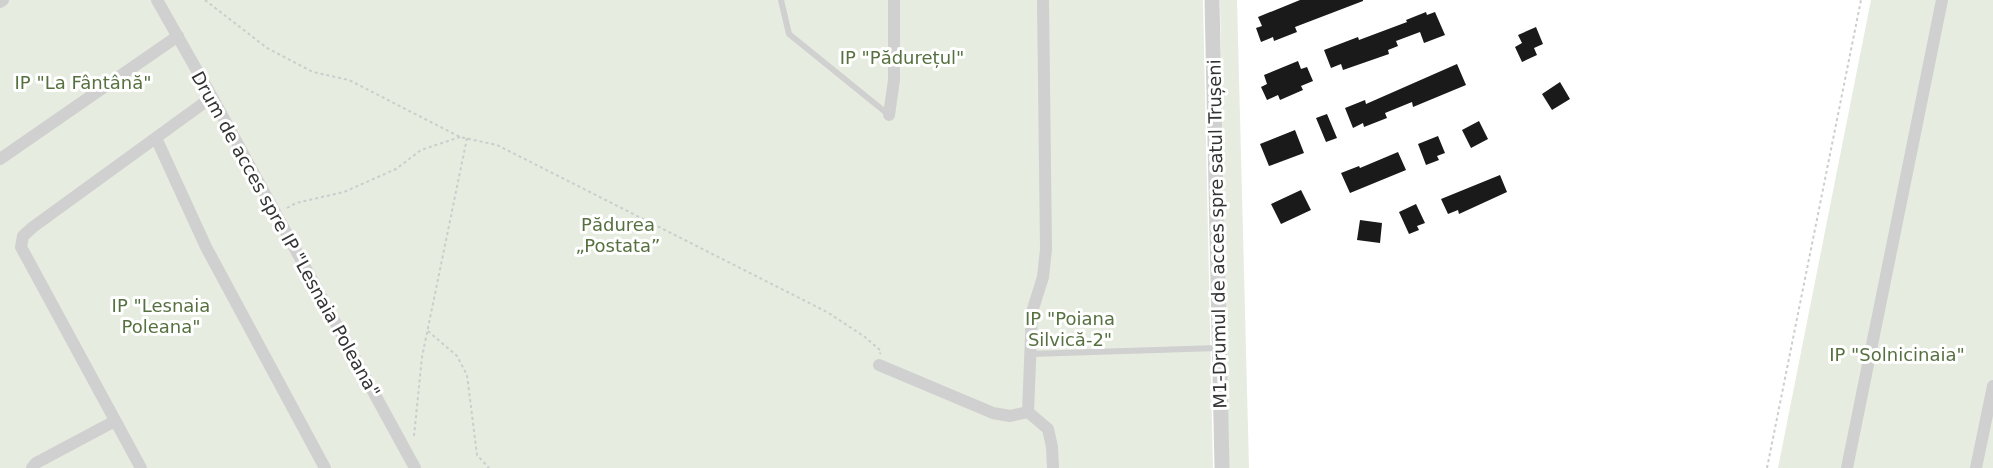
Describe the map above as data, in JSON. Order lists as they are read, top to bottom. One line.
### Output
{"streets":{"street":["Drum de acces spre IP \"Lesnaia Poleana\"","M1-Drumul de acces spre satul Trușeni"]},"parks":["IP \"Pădurețul\"","IP \"La Fântână\"","Pădurea „Postata”","IP \"Lesnaia Poleana\"","IP \"Poiana Silvică-2\"","IP \"Solnicinaia\""]}
